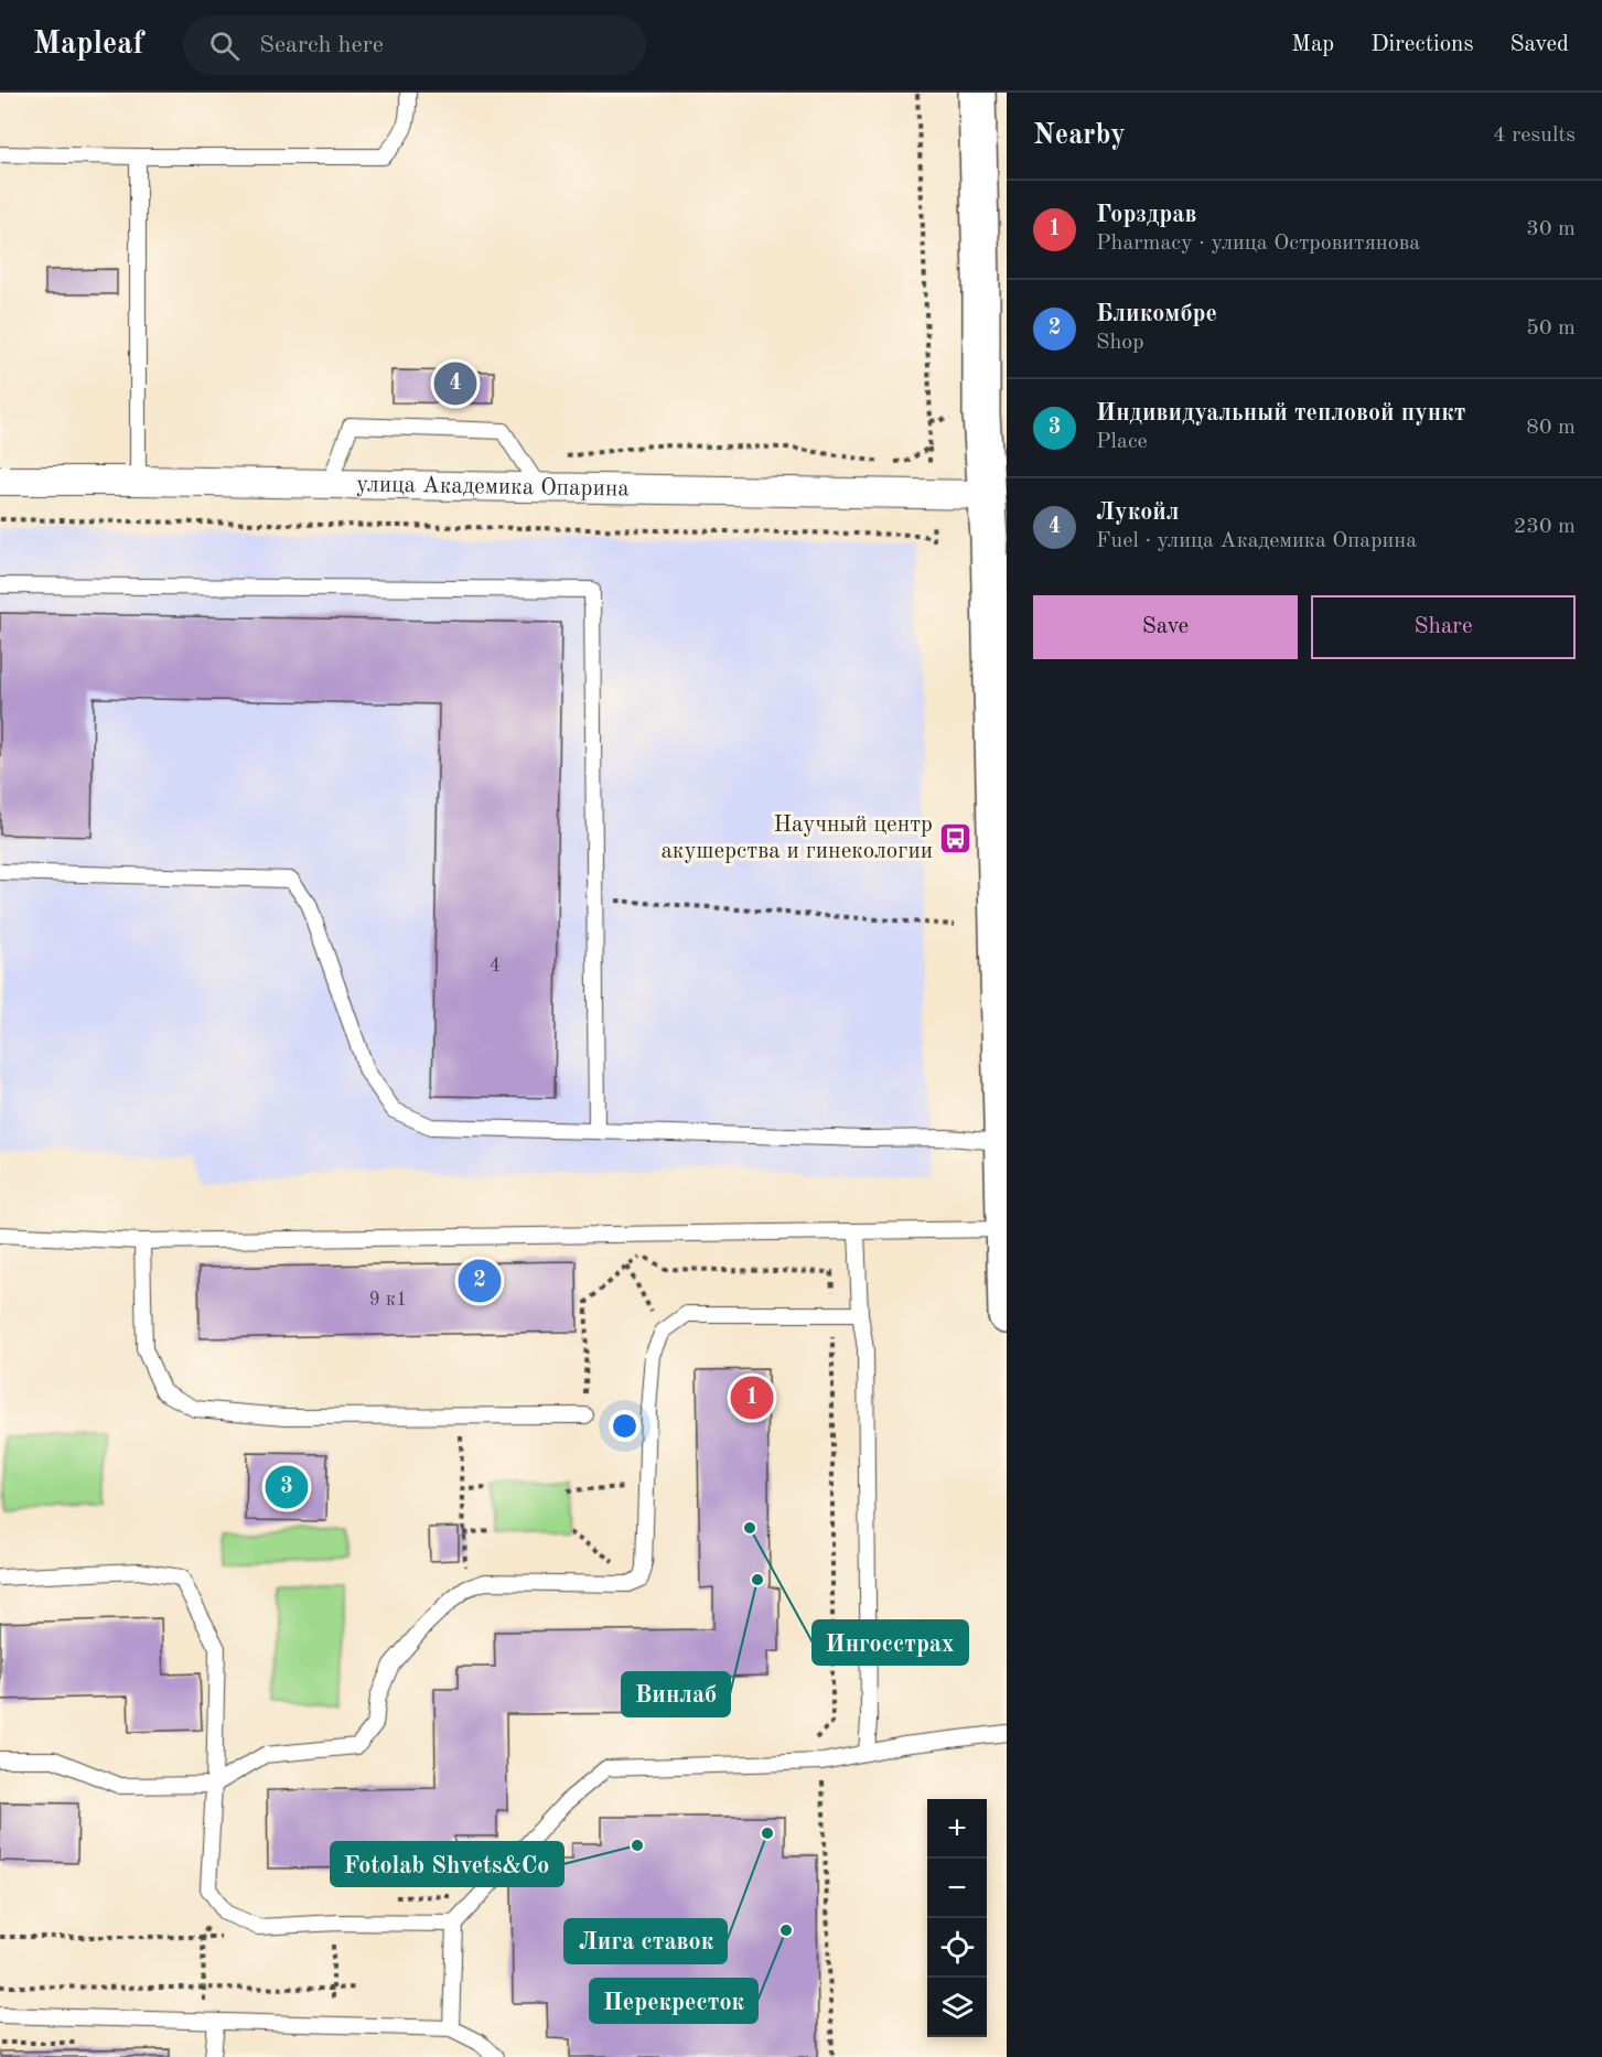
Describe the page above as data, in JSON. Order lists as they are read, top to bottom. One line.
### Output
{"streets":{"street":["улица Академика Опарина"]},"places":{"bus stop":["Научный центр акушерства и гинекологии"],"other":["Ингосстрах","Винлаб","Лига ставок","Fotolab Shvets&Co","Перекресток"]},"house_numbers":["4","9 к1"],"page":{"header":"Mapleaf","search":"Search here","nav":["Map","Directions","Saved"],"heading":["Nearby","4 results"],"list":[{"mark":"1","name":"Горздрав","note":"Pharmacy · улица Островитянова","value":"30 m"},{"mark":"2","name":"Бликомбре","note":"Shop","value":"50 m"},{"mark":"3","name":"Индивидуальный тепловой пункт","note":"Place","value":"80 m"},{"mark":"4","name":"Лукойл","note":"Fuel · улица Академика Опарина","value":"230 m"}],"pins":["4","2","1","3"],"buttons":["Save","Share"],"map_buttons":["+","−"]}}
